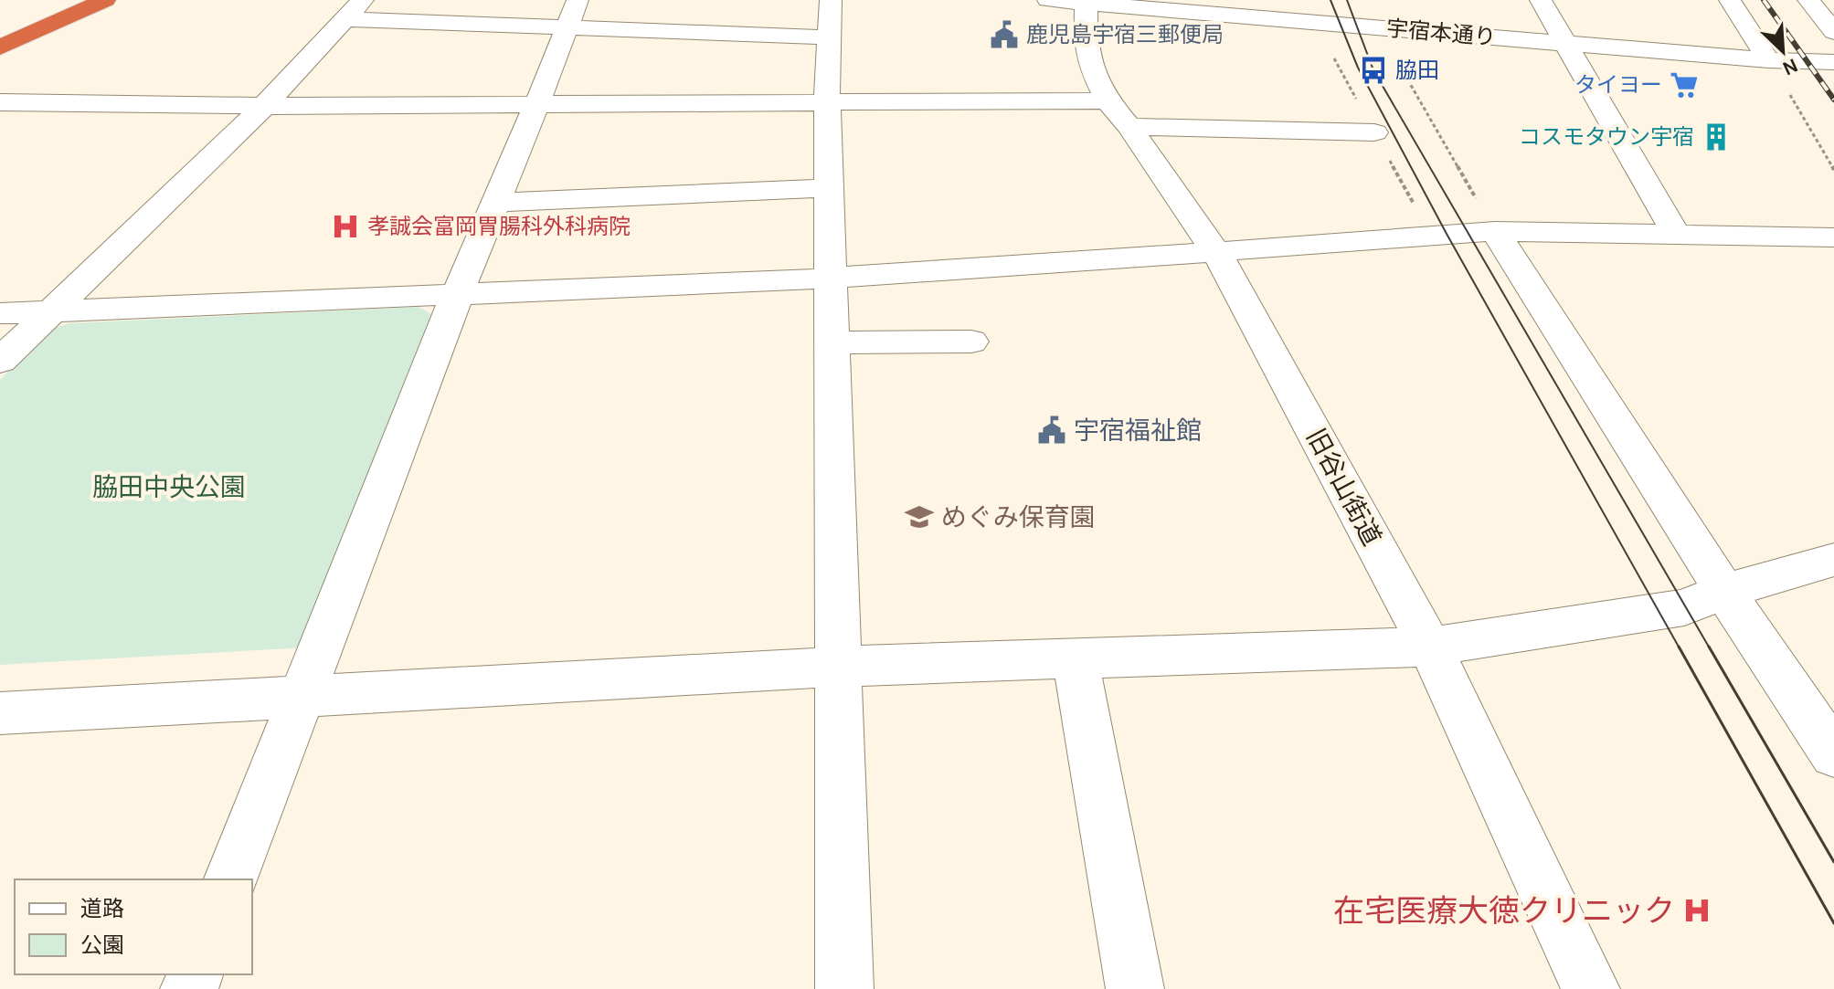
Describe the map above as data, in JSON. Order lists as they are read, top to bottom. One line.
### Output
{"streets":{"street":["宇宿本通り","旧谷山街道"]},"crossings":[["宇宿本通り","旧谷山街道"]],"parks":["脇田中央公園"],"places":{"public building":["鹿児島宇宿三郵便局","宇宿福祉館"],"bus stop":["脇田"],"supermarket":["タイヨー"],"building":["コスモタウン宇宿"],"hospital":["孝誠会富岡胃腸科外科病院","在宅医療大徳クリニック"],"school or university":["めぐみ保育園"]},"legend":["道路","公園"],"north":"bottom right"}
